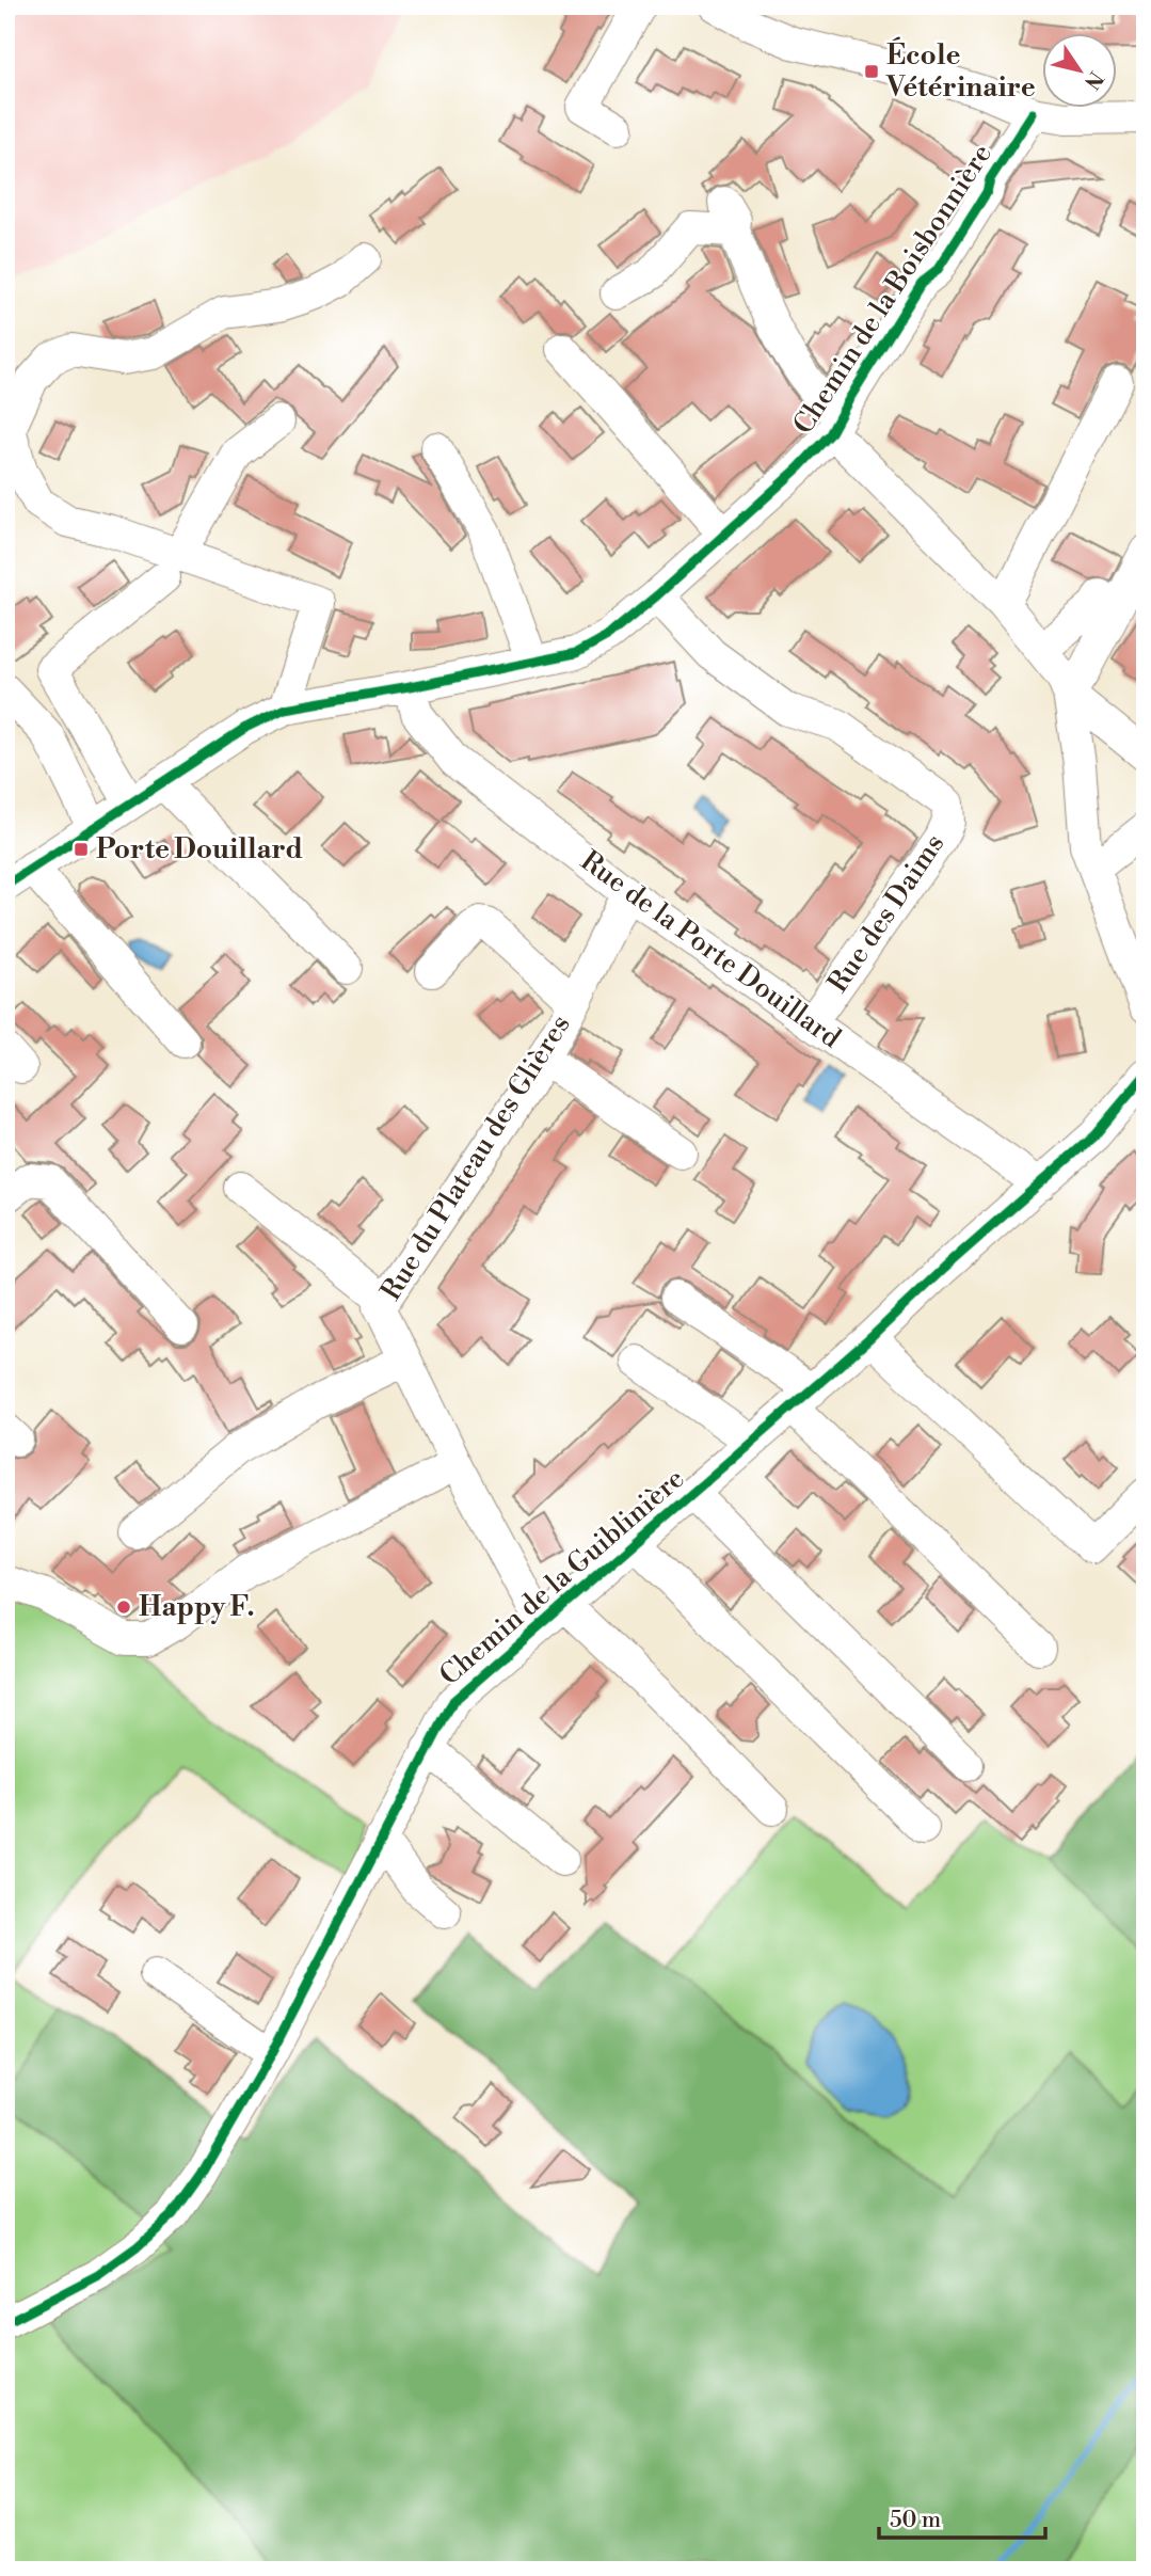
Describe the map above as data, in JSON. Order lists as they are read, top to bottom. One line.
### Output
{"streets":{"street":["Chemin de la Boisbonnière","Rue des Daims","Rue de la Porte Douillard","Rue du Plateau des Glières","Chemin de la Guiblinière"]},"crossings":[["Chemin de la Boisbonnière","Rue des Daims"],["Chemin de la Boisbonnière","Rue de la Porte Douillard"],["Rue des Daims","Rue de la Porte Douillard"],["Rue de la Porte Douillard","Rue du Plateau des Glières"],["Rue de la Porte Douillard","Chemin de la Guiblinière"],["Rue du Plateau des Glières","Chemin de la Guiblinière"]],"places":{"transit":["École Vétérinaire","Porte Douillard"],"other":["Happy F."]},"scale_bar":"50 m","north":"bottom right"}
